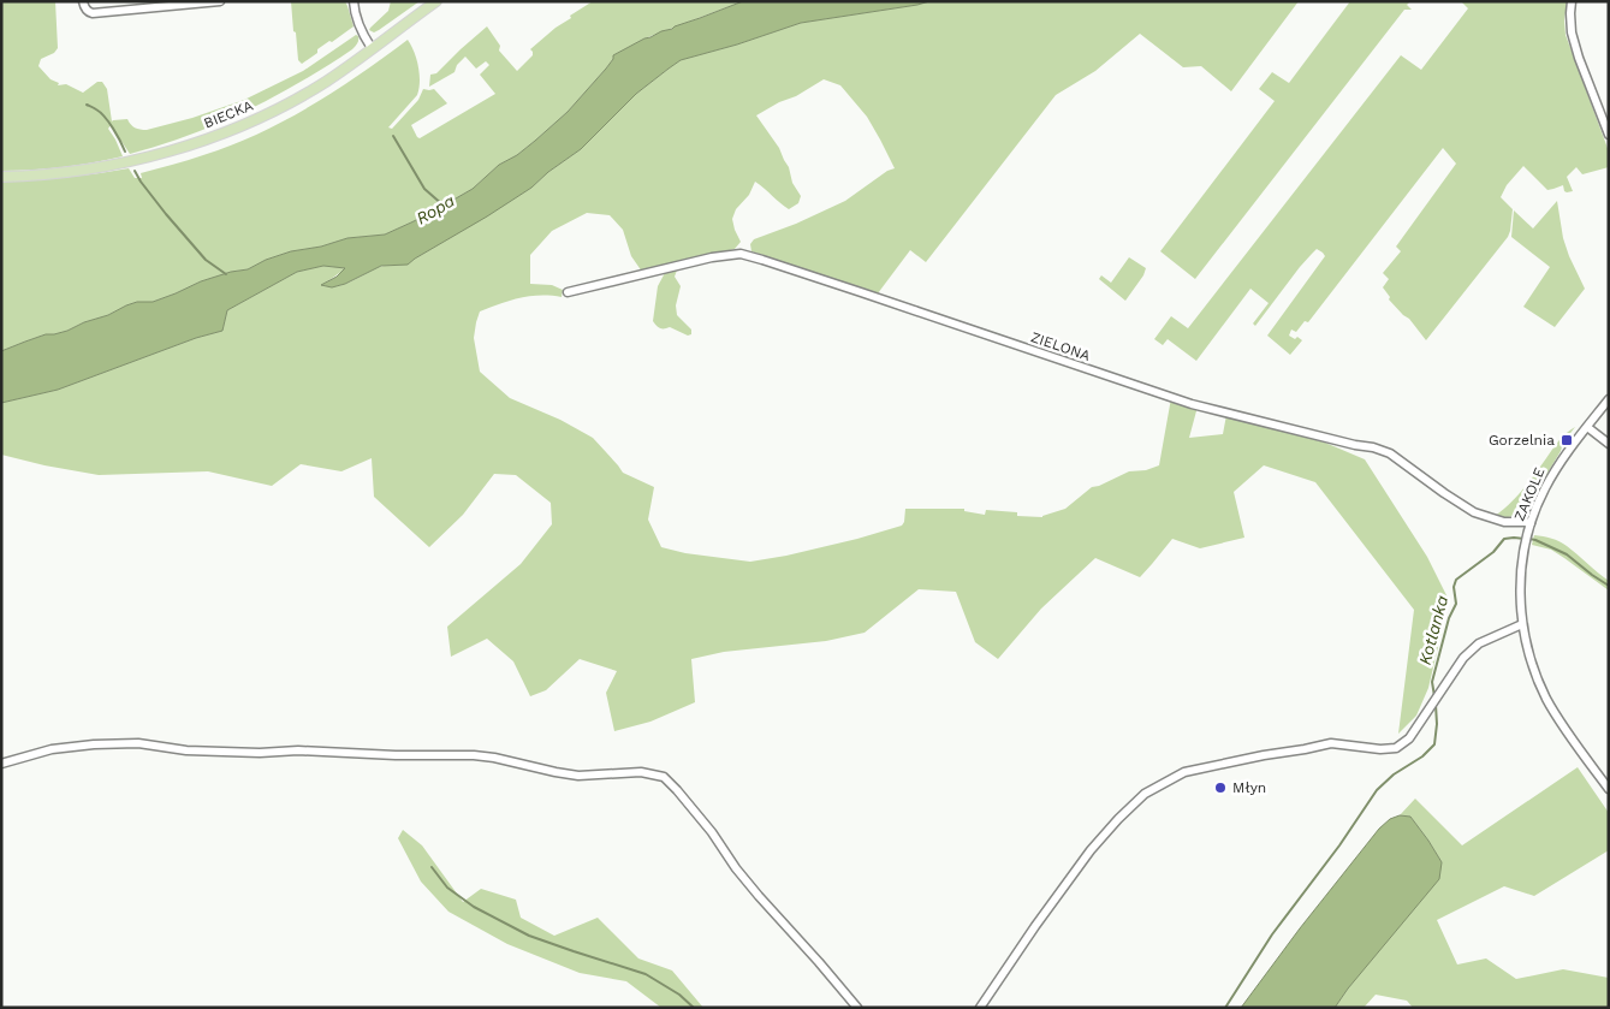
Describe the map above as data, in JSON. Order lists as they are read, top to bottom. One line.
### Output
{"streets":{"main road":["BIECKA"],"street":["ZIELONA","ZAKOLE"]},"crossings":[["ZIELONA","ZAKOLE"]],"water":["Ropa","Kotlanka"],"places":{"transit":["Gorzelnia"],"other":["Młyn"]}}
